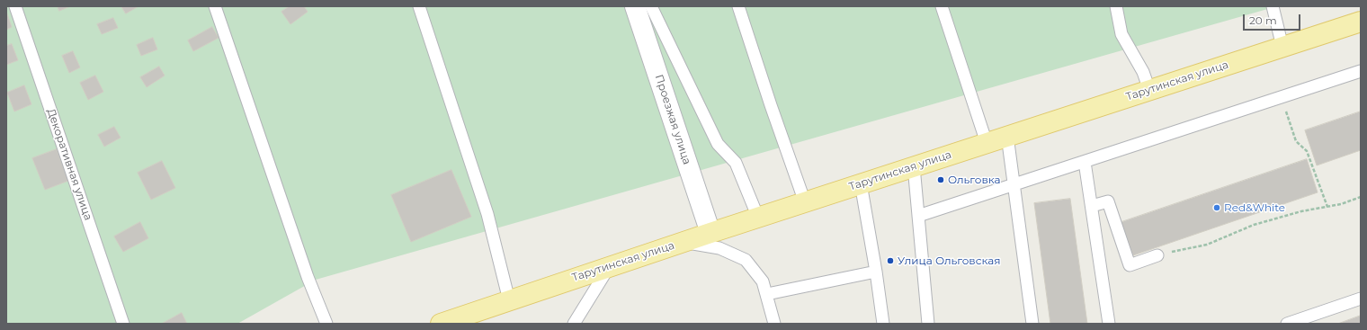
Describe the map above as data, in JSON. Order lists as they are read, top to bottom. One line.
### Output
{"streets":{"main road":["Тарутинская улица"],"street":["Проезжая улица"],"lane":["Декоративная улица"]},"crossings":[["Тарутинская улица","Проезжая улица"]],"places":["Ольговка","Red&White","Улица Ольговская"],"scale_bar":"20 m"}
